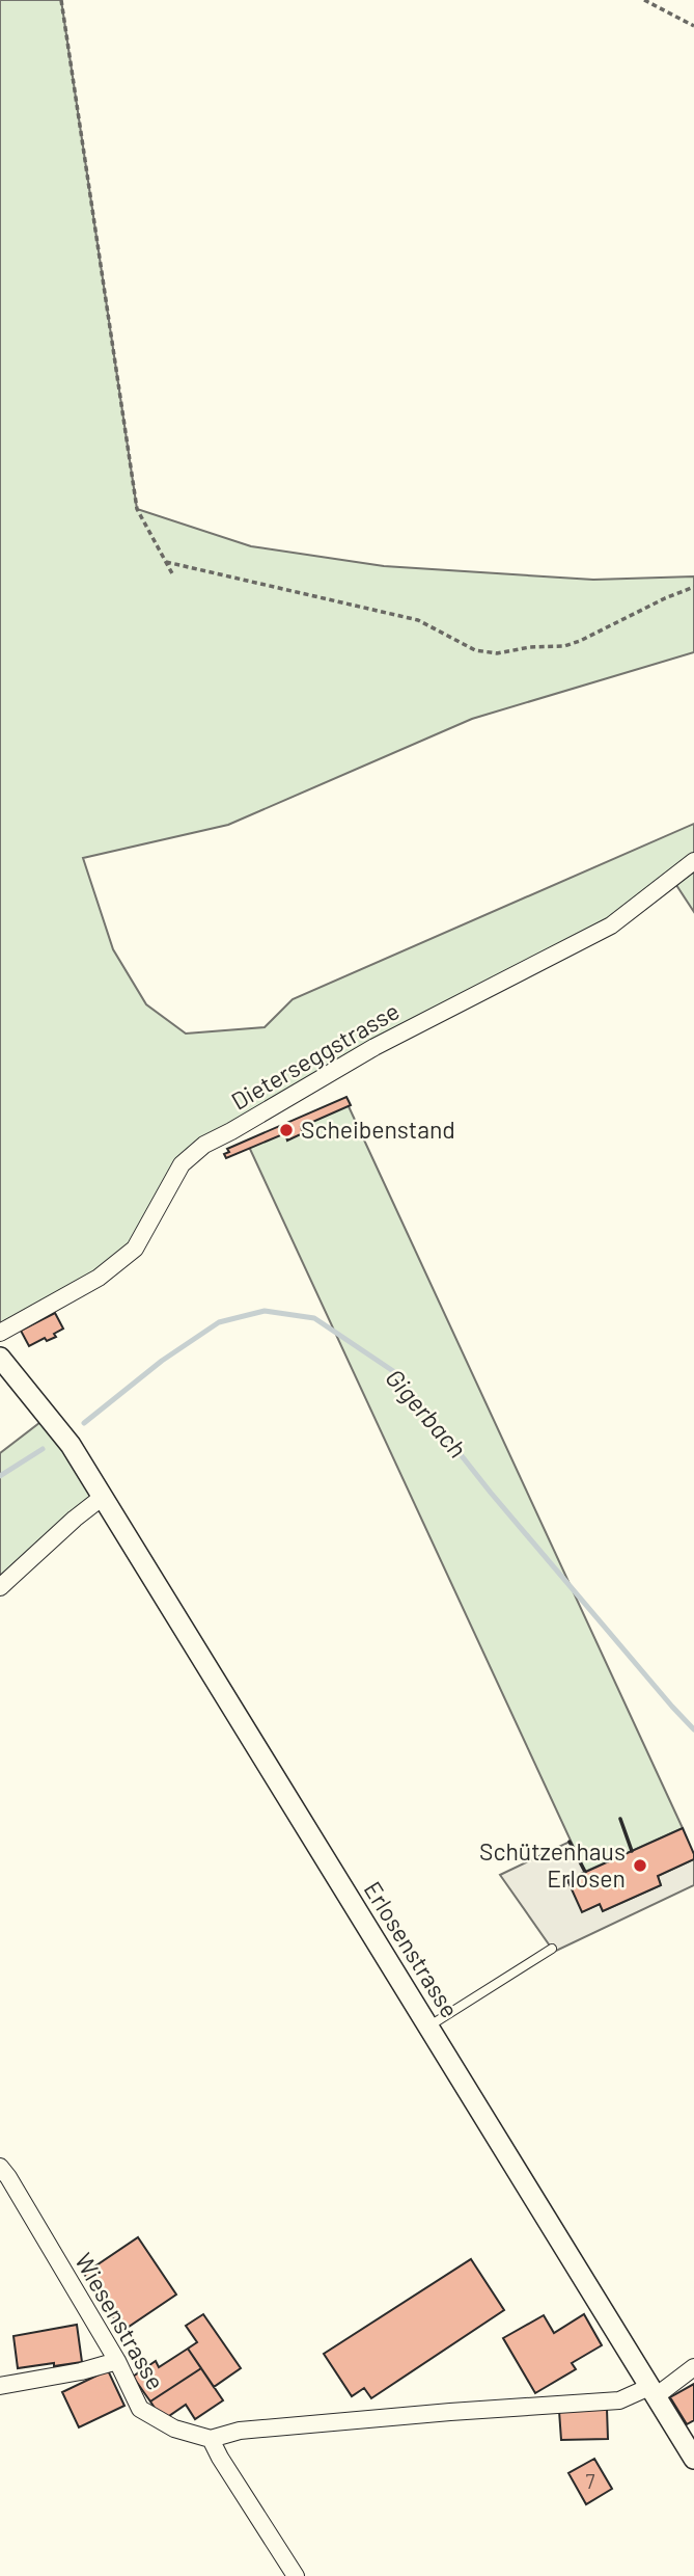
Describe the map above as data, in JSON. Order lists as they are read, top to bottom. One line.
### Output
{"streets":{"street":["Dieterseggstrasse","Erlosenstrasse","Wiesenstrasse"]},"water":["Gigerbach"],"places":["Scheibenstand","Schützenhaus Erlosen"],"house_numbers":["7"]}
